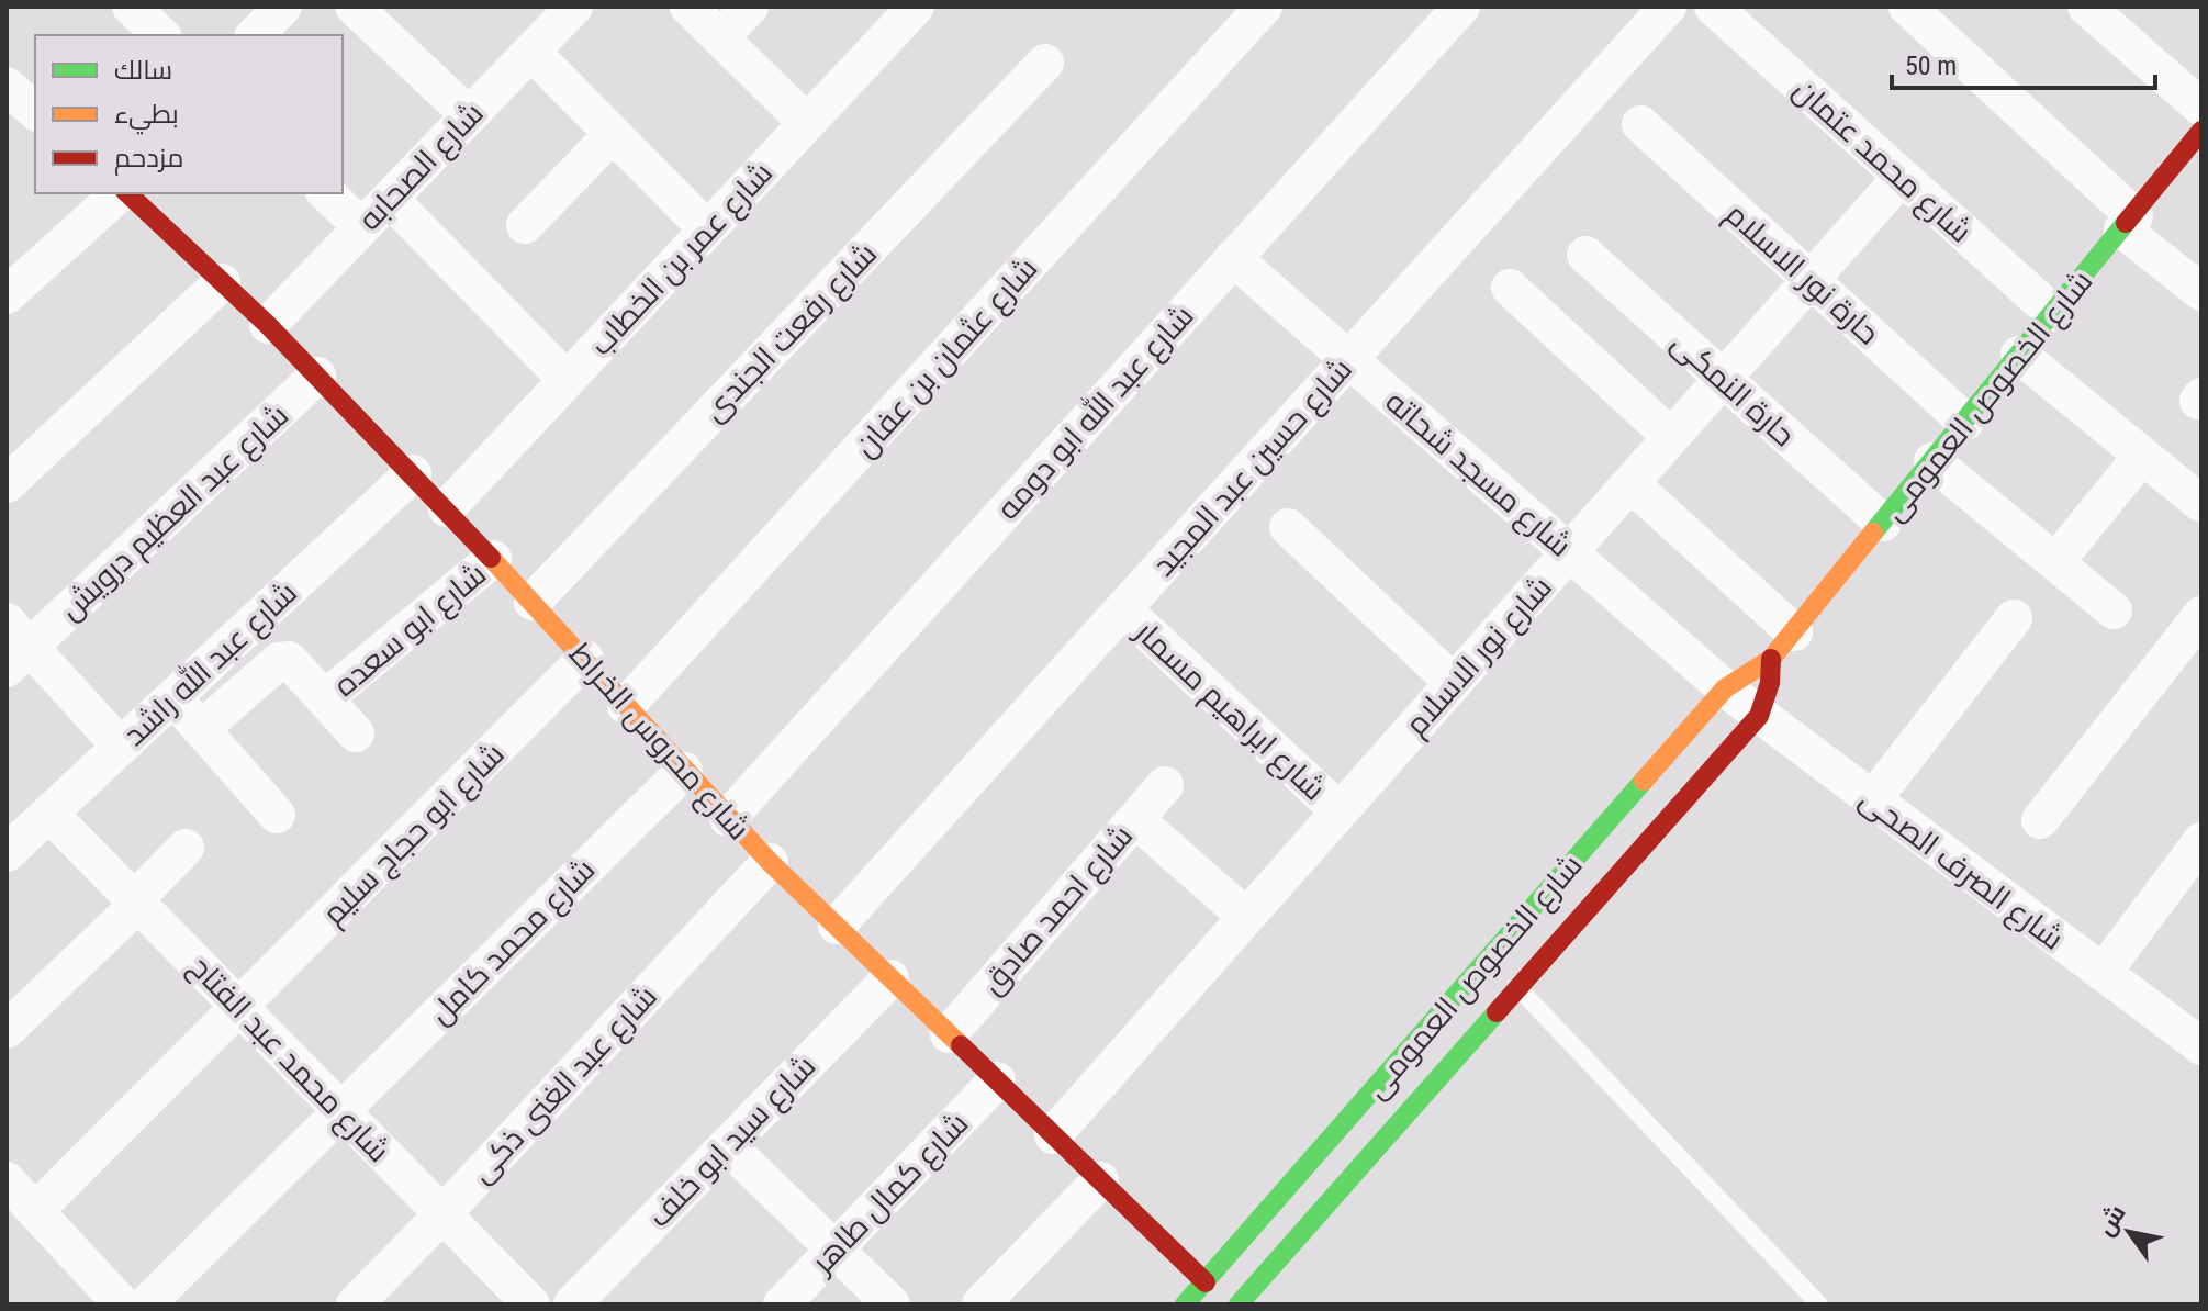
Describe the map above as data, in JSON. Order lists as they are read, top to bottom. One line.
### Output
{"streets":{"street":["شارع محمد عتمان","شارع الصحابه","شارع عمر بن الخطاب","حارة نور الاسلام","شارع رفعت الجندى","شارع عثمان بن عفان","حارة النمكى","شارع الخصوص العمومى","شارع عبد الله ابو دومه","شارع حسين عبد المجيد","شارع مسجد شحاته","شارع عبد العظيم درويش","شارع ابو سعده","شارع نور الاسلام","شارع عبد الله راشد","شارع ابراهيم مسمار","شارع محروس الخراط","شارع ابو حجاج سليم","شارع الصرف الصحى","شارع احمد صادق","شارع محمد كامل","شارع محمد عبد الفتاح","شارع عبد الغنى ذكى","شارع سيد ابو خلف","شارع كمال طاهر"]},"crossings":[["شارع محمد عتمان","شارع الخصوص العمومى"],["شارع محمد عتمان","شارع نور الاسلام"],["شارع الصحابه","شارع محروس الخراط"],["شارع عمر بن الخطاب","شارع محروس الخراط"],["حارة نور الاسلام","شارع الخصوص العمومى"],["حارة نور الاسلام","شارع نور الاسلام"],["شارع رفعت الجندى","شارع محروس الخراط"],["شارع عثمان بن عفان","شارع محروس الخراط"],["حارة النمكى","شارع الخصوص العمومى"],["حارة النمكى","شارع نور الاسلام"],["شارع الخصوص العمومى","شارع مسجد شحاته"],["شارع الخصوص العمومى","شارع محروس الخراط"],["شارع الخصوص العمومى","شارع الصرف الصحى"],["شارع عبد الله ابو دومه","شارع مسجد شحاته"],["شارع عبد الله ابو دومه","شارع محروس الخراط"],["شارع حسين عبد المجيد","شارع مسجد شحاته"],["شارع حسين عبد المجيد","شارع ابراهيم مسمار"],["شارع حسين عبد المجيد","شارع محروس الخراط"],["شارع مسجد شحاته","شارع نور الاسلام"],["شارع مسجد شحاته","شارع الصرف الصحى"],["شارع عبد العظيم درويش","شارع محروس الخراط"],["شارع ابو سعده","شارع محروس الخراط"],["شارع نور الاسلام","شارع ابراهيم مسمار"],["شارع نور الاسلام","شارع محروس الخراط"],["شارع عبد الله راشد","شارع محروس الخراط"],["شارع عبد الله راشد","شارع محمد عبد الفتاح"],["شارع محروس الخراط","شارع ابو حجاج سليم"],["شارع محروس الخراط","شارع احمد صادق"],["شارع محروس الخراط","شارع محمد كامل"],["شارع محروس الخراط","شارع عبد الغنى ذكى"],["شارع محروس الخراط","شارع سيد ابو خلف"],["شارع محروس الخراط","شارع كمال طاهر"],["شارع ابو حجاج سليم","شارع محمد عبد الفتاح"],["شارع محمد كامل","شارع محمد عبد الفتاح"],["شارع محمد عبد الفتاح","شارع عبد الغنى ذكى"]],"legend":["سالك","بطيء","مزدحم"],"scale_bar":"50 m","north":"top left"}
